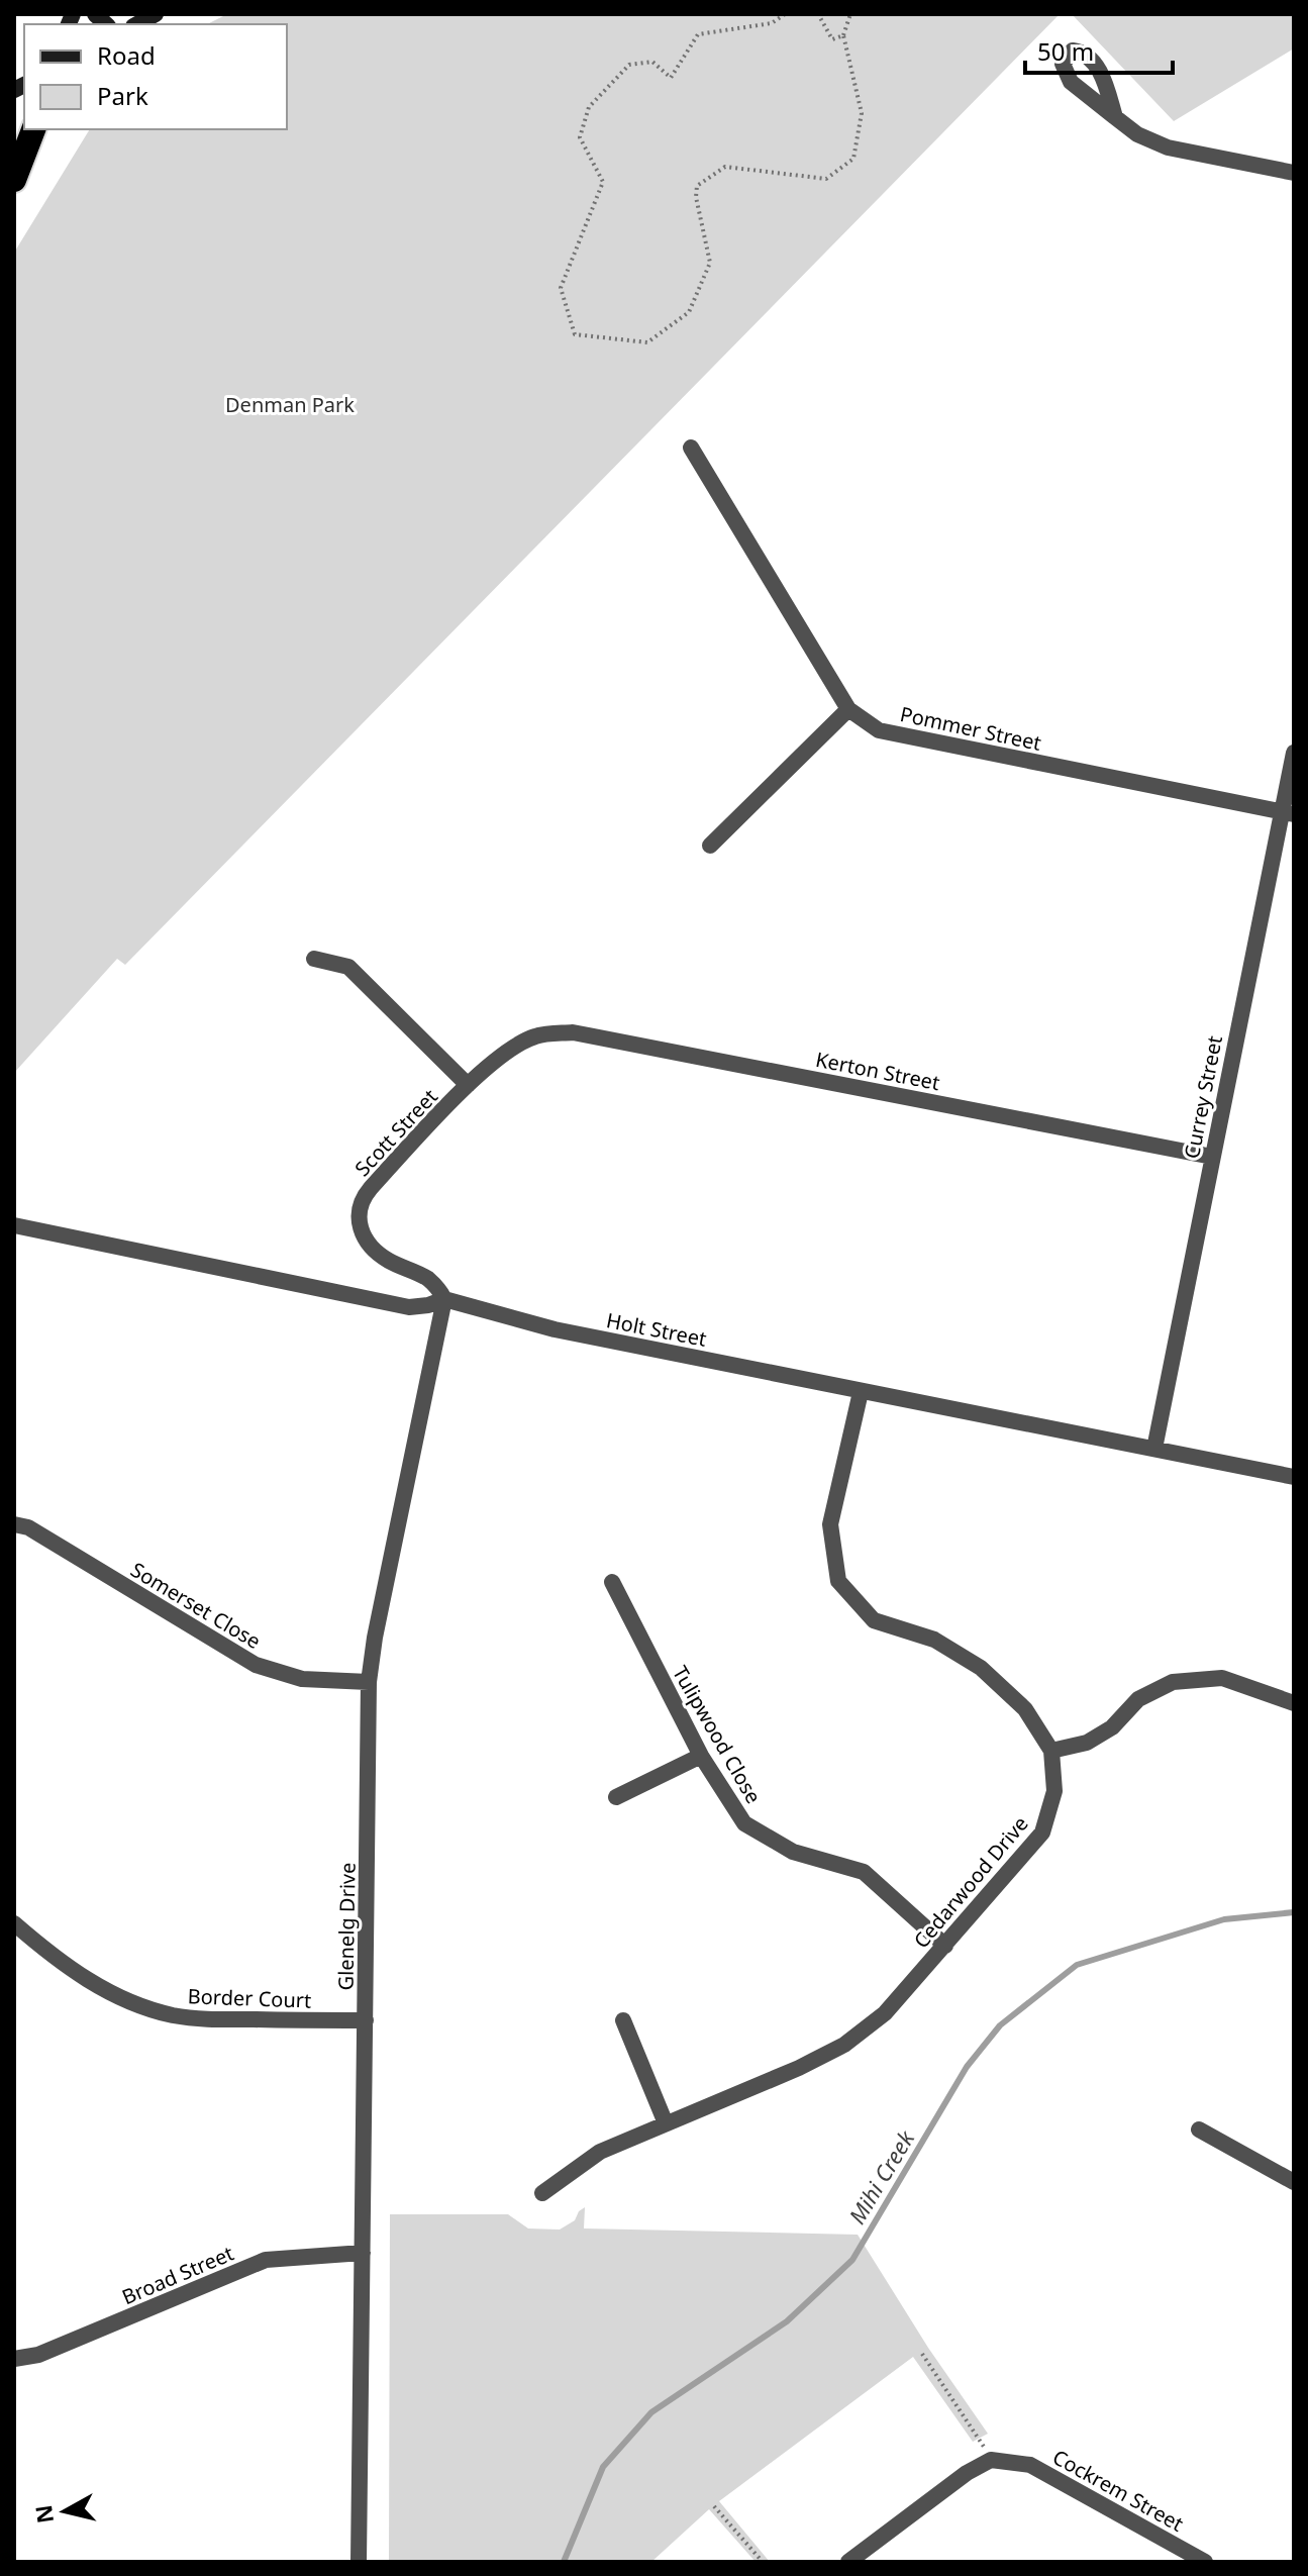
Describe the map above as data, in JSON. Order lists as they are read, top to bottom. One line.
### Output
{"streets":{"street":["Pommer Street","Kerton Street","Currey Street","Scott Street","Holt Street","Somerset Close","Tulipwood Close","Cedarwood Drive","Glenelg Drive","Border Court","Broad Street","Cockrem Street"]},"crossings":[["Pommer Street","Currey Street"],["Kerton Street","Currey Street"],["Kerton Street","Scott Street"],["Currey Street","Holt Street"],["Scott Street","Holt Street"],["Scott Street","Glenelg Drive"],["Holt Street","Cedarwood Drive"],["Holt Street","Glenelg Drive"],["Somerset Close","Glenelg Drive"],["Tulipwood Close","Cedarwood Drive"],["Glenelg Drive","Border Court"],["Glenelg Drive","Broad Street"]],"water":["Mihi Creek"],"parks":["Denman Park"],"legend":["Road","Park"],"scale_bar":"50 m","north":"left"}
